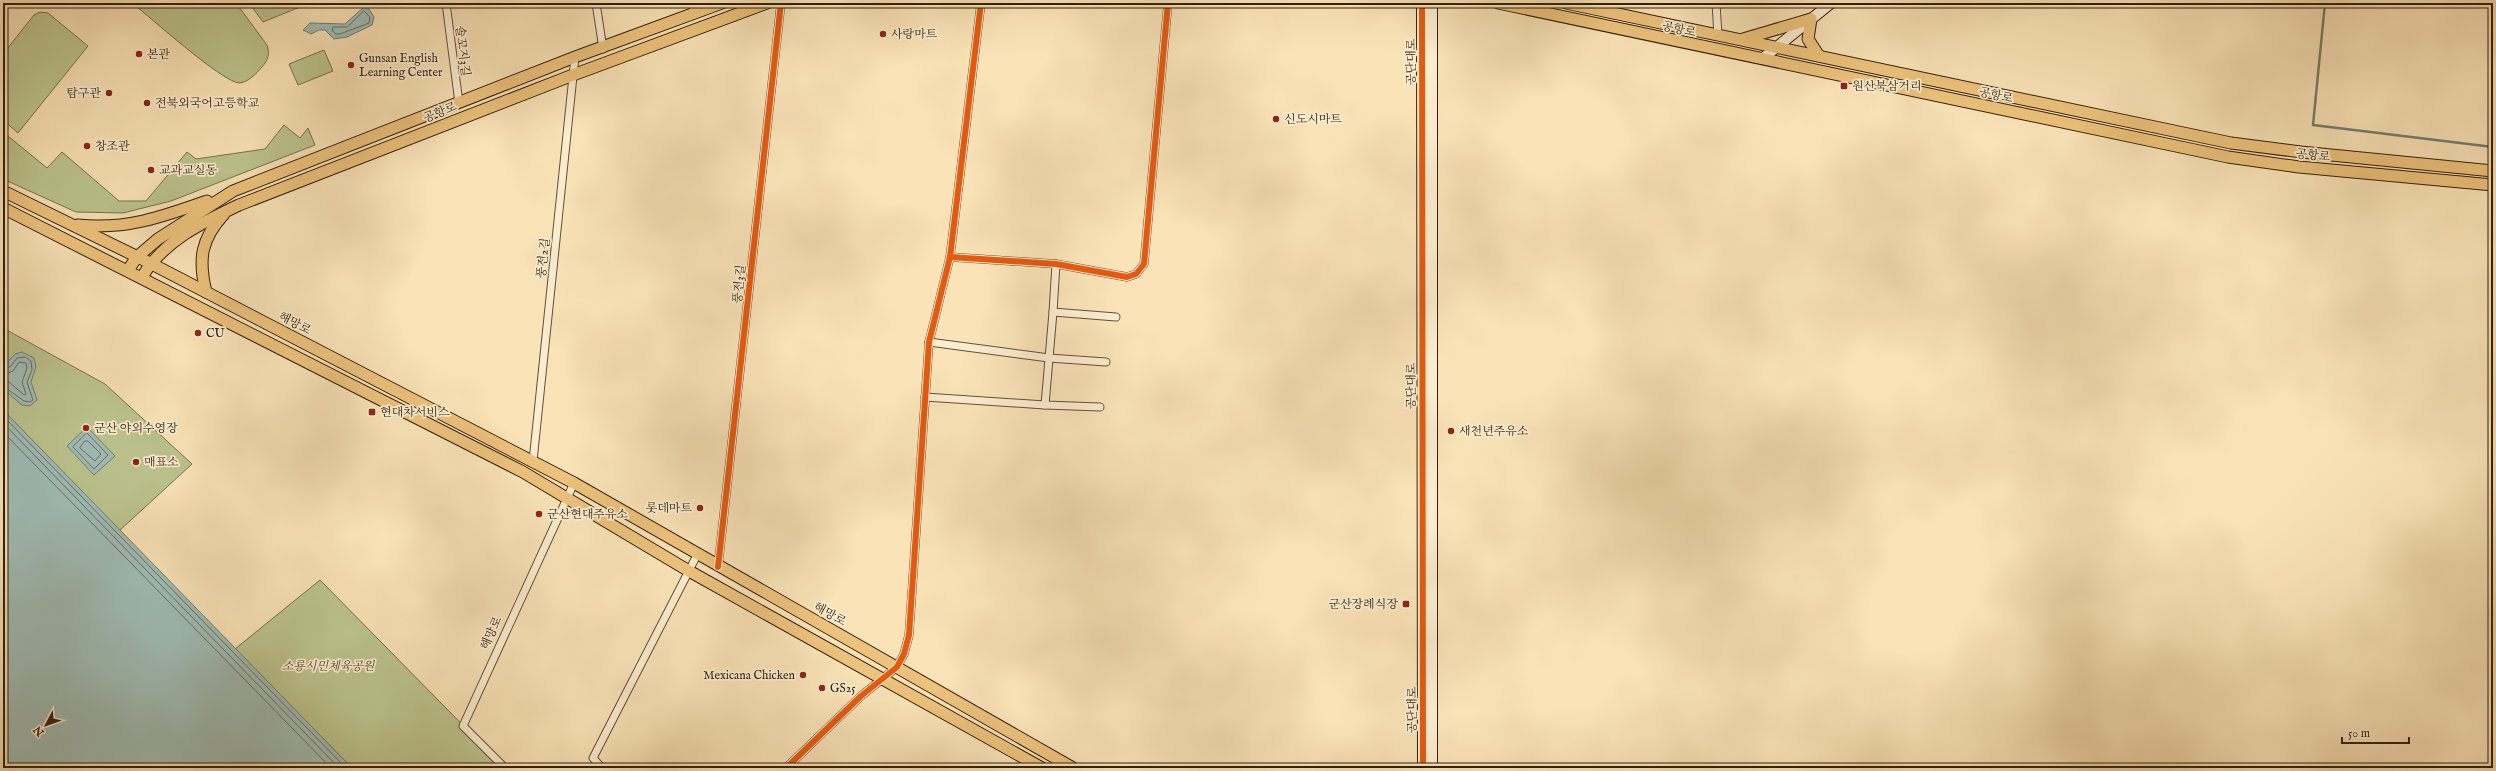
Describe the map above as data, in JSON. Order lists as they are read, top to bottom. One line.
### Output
{"streets":{"main road":["공항로","해망로"],"street":["솔꼬지3길","공단대로","풍전2길","풍전3길"]},"crossings":[["공항로","솔꼬지3길"],["공항로","풍전2길"],["공항로","해망로"],["풍전2길","해망로"],["풍전3길","해망로"]],"parks":["소룡시민체육공원"],"places":{"other":["사랑마트","본관","Gunsan English Learning Center","탐구관","전북외국어고등학교","신도시마트","창조관","교과교실동","CU","군산 야외수영장","새천년주유소","매표소","롯데마트","군산현대주유소","Mexicana Chicken","GS25"],"transit":["원산북삼거리","현대차서비스","군산장례식장"]},"scale_bar":"50 m","north":"bottom left"}
